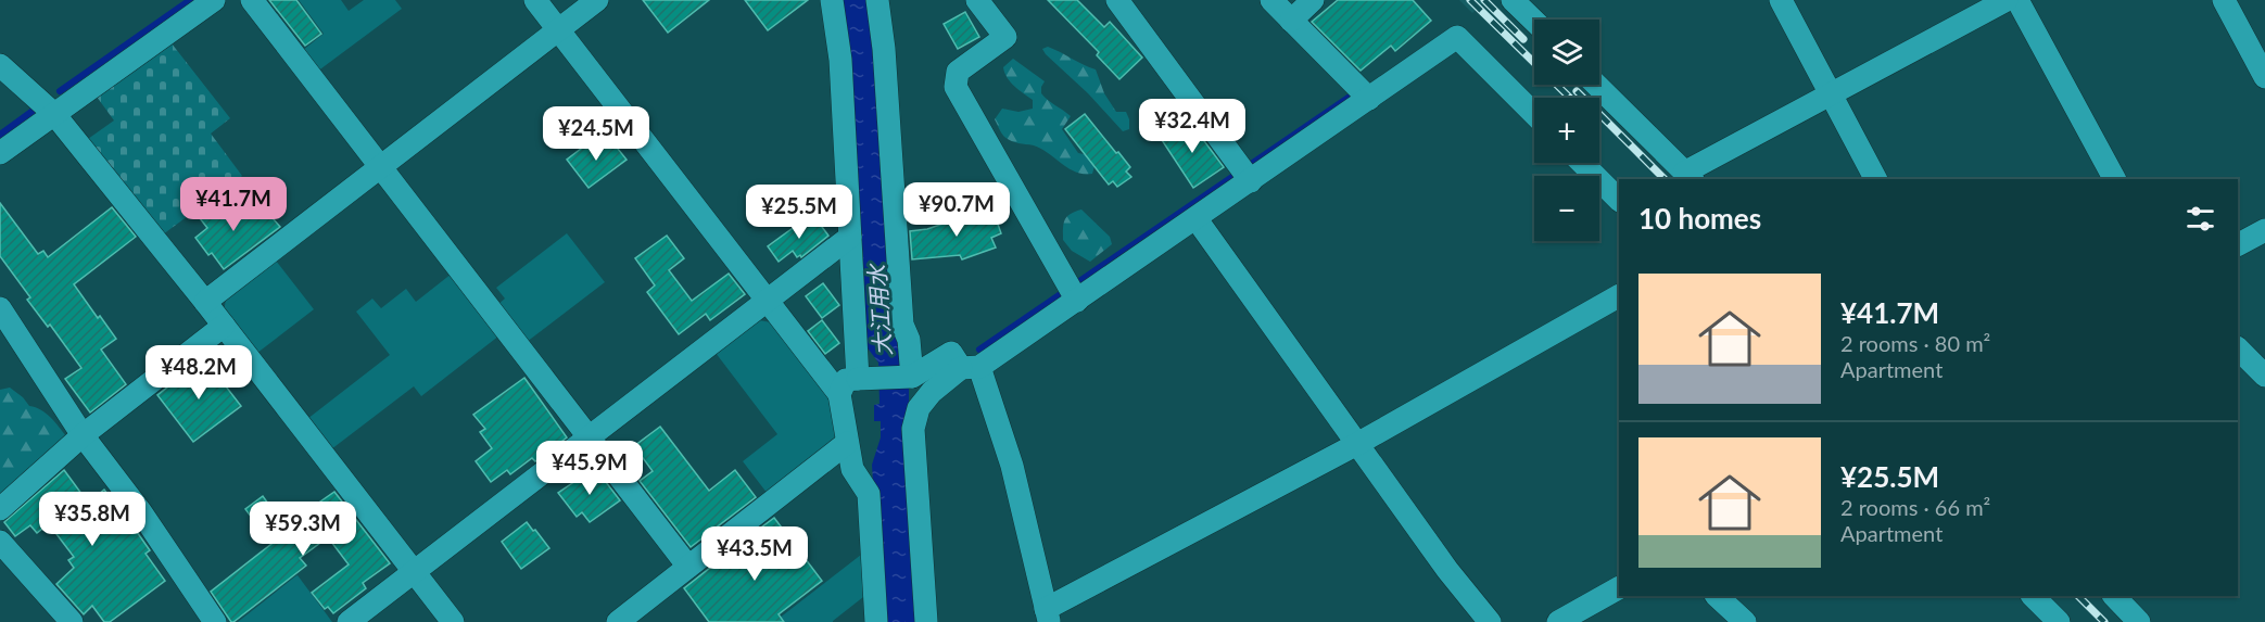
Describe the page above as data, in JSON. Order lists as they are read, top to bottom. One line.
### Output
{"water":["大江用水"],"page":{"map_buttons":["+","−"],"price":["¥32.4M","¥24.5M","¥41.7M","¥90.7M","¥25.5M","¥48.2M","¥45.9M","¥35.8M","¥59.3M","¥43.5M"],"heading":"10 homes","list":[{"name":"¥41.7M","note":"2 rooms · 80 m² · Apartment"},{"name":"¥25.5M","note":"2 rooms · 66 m² · Apartment"}]}}
